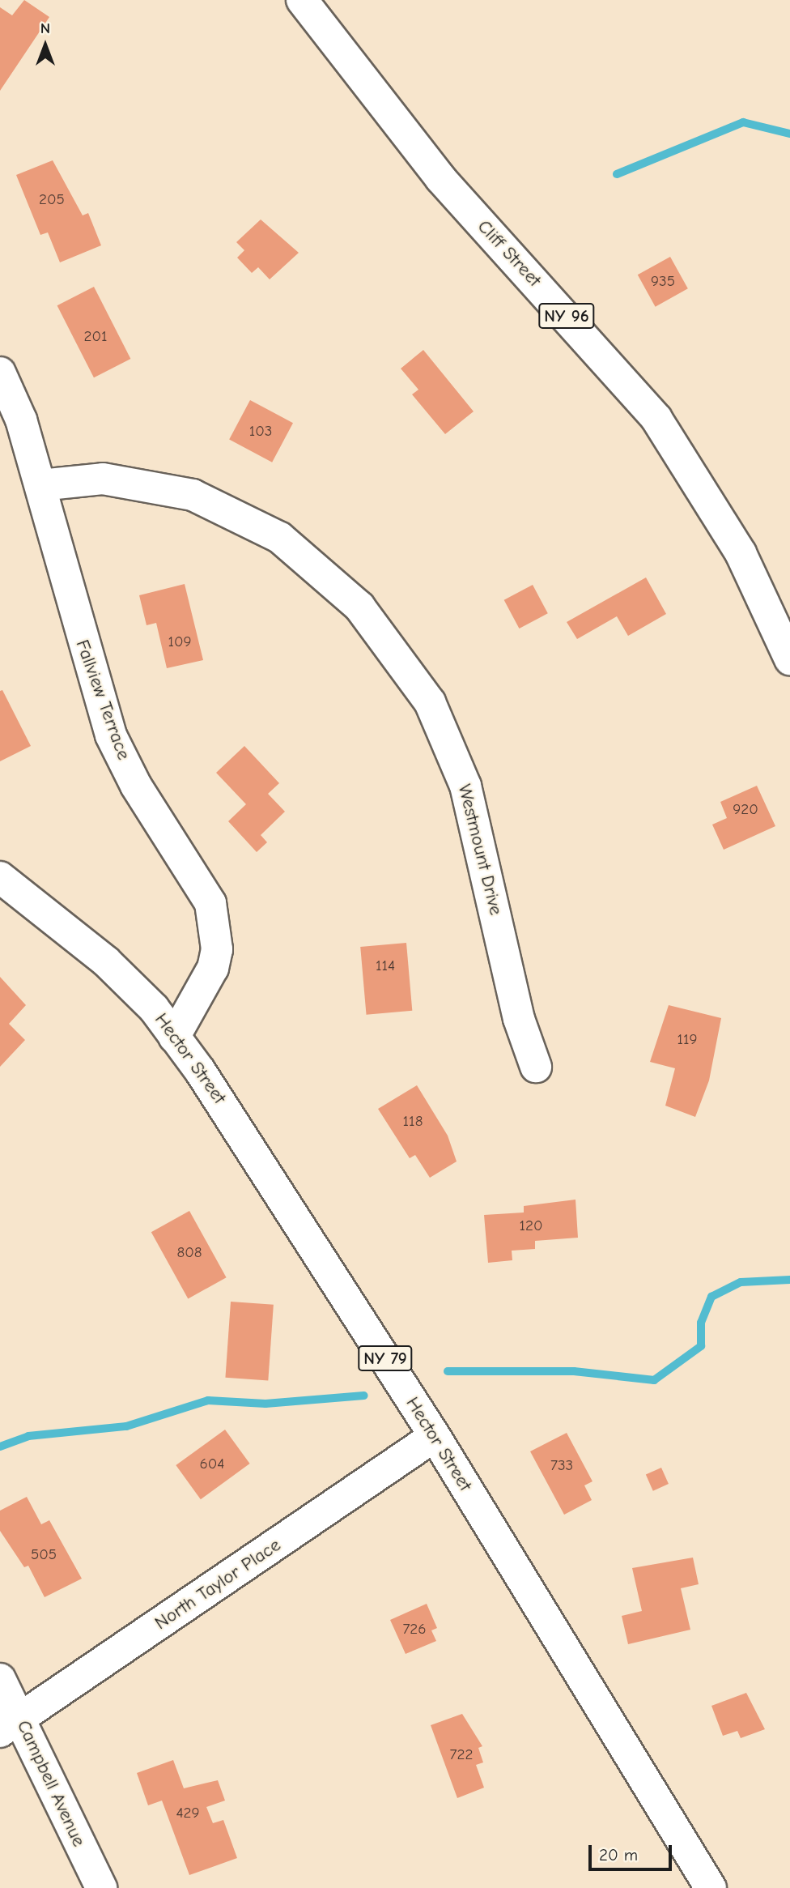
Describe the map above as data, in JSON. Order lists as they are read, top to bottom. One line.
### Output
{"streets":{"street":["Cliff Street","NY 96","Fallview Terrace","Westmount Drive","Hector Street","NY 79","North Taylor Place","Campbell Avenue"]},"crossings":[["Fallview Terrace","Westmount Drive"],["Fallview Terrace","Hector Street"],["Hector Street","North Taylor Place"],["North Taylor Place","Campbell Avenue"]],"house_numbers":["205","935","201","103","109","920","114","119","118","120","808","604","733","505","726","722","429"],"scale_bar":"20 m","north":"top"}
